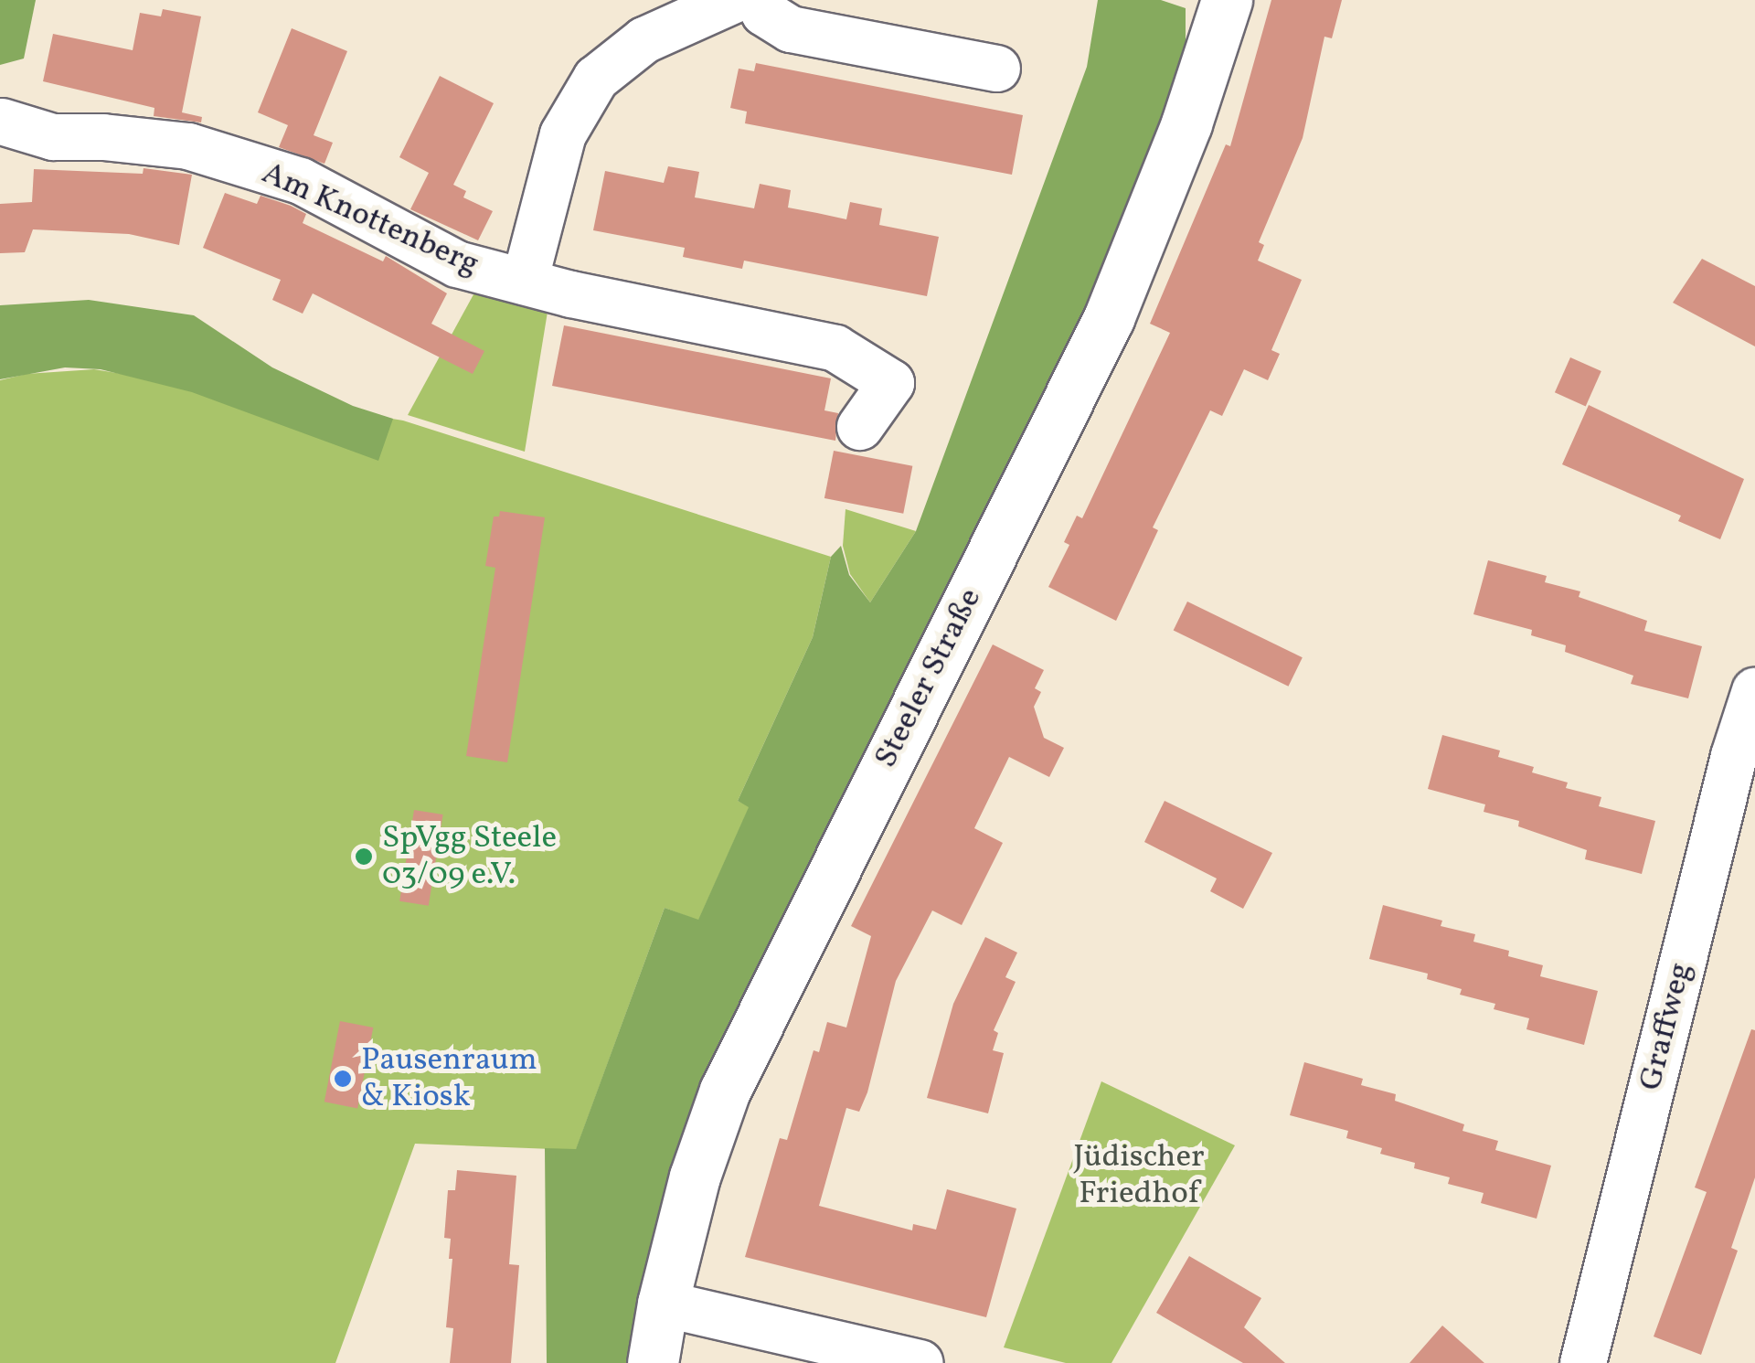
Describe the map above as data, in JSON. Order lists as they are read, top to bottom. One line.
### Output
{"streets":{"main road":["Steeler Straße"],"street":["Am Knottenberg","Graffweg"]},"parks":["Jüdischer Friedhof"],"places":["SpVgg Steele 03/09 e.V.","Pausenraum & Kiosk"]}
